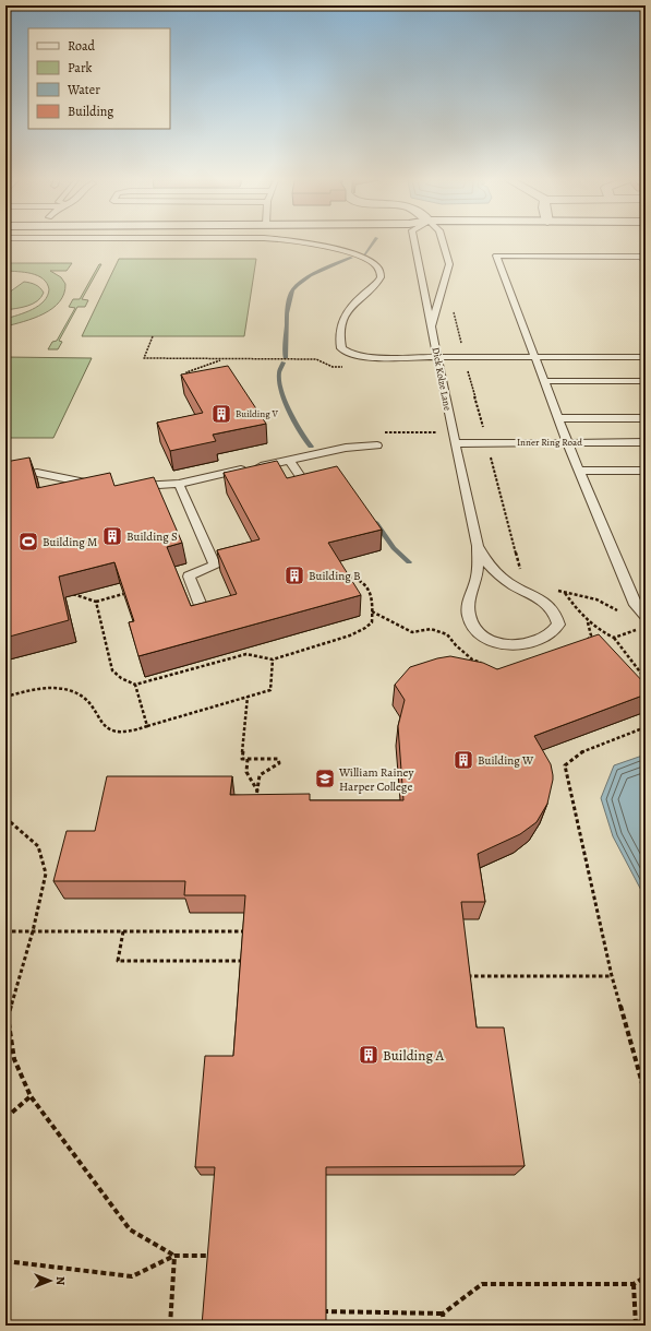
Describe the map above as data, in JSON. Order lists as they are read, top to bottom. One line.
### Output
{"streets":{"lane":["Dick Kolze Lane","Inner Ring Road"]},"crossings":[["Dick Kolze Lane","Inner Ring Road"]],"places":{"building":["Building V","Building S","Building B","Building W","Building A"],"sports":["Building M"],"school or university":["William Rainey Harper College"]},"legend":["Road","Park","Water","Building"],"north":"right"}
